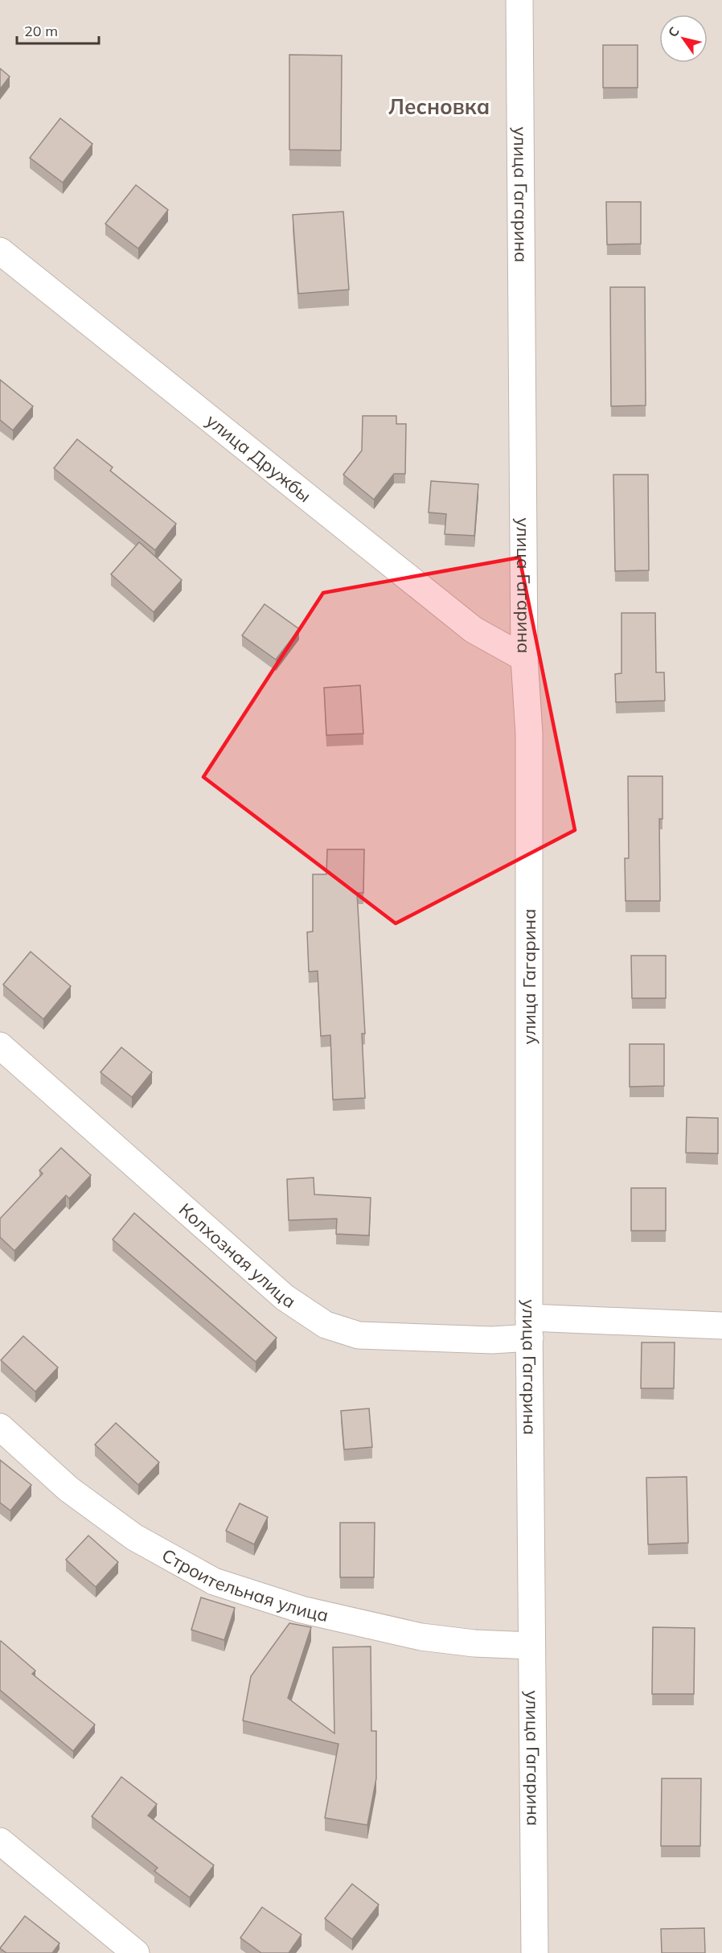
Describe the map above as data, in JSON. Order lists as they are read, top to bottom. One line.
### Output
{"streets":{"street":["улица Гагарина","улица Дружбы","Колхозная улица","Строительная улица"]},"crossings":[["улица Гагарина","улица Дружбы"],["улица Гагарина","Колхозная улица"],["улица Гагарина","Строительная улица"]],"districts":["Лесновка"],"scale_bar":"20 m","north":"top left"}
